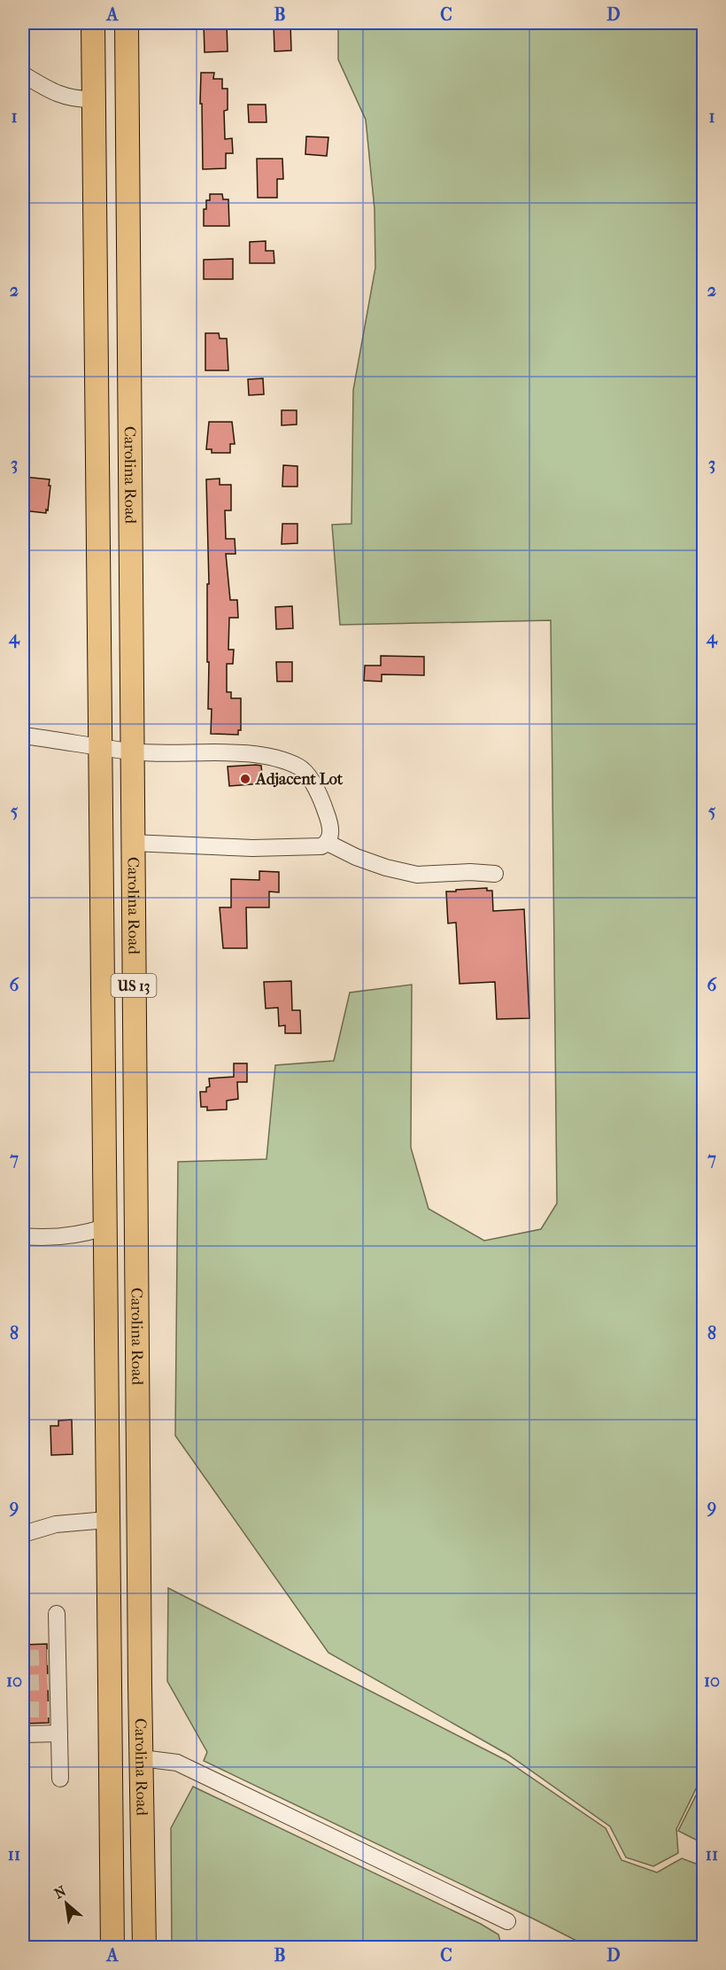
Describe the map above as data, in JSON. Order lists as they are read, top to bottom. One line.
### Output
{"streets":{"highway":["Carolina Road","US 13"]},"places":["Adjacent Lot"],"north":"top left","grid":{"columns":["A","B","C","D"],"rows":["1","2","3","4","5","6","7","8","9","10","11"]}}
